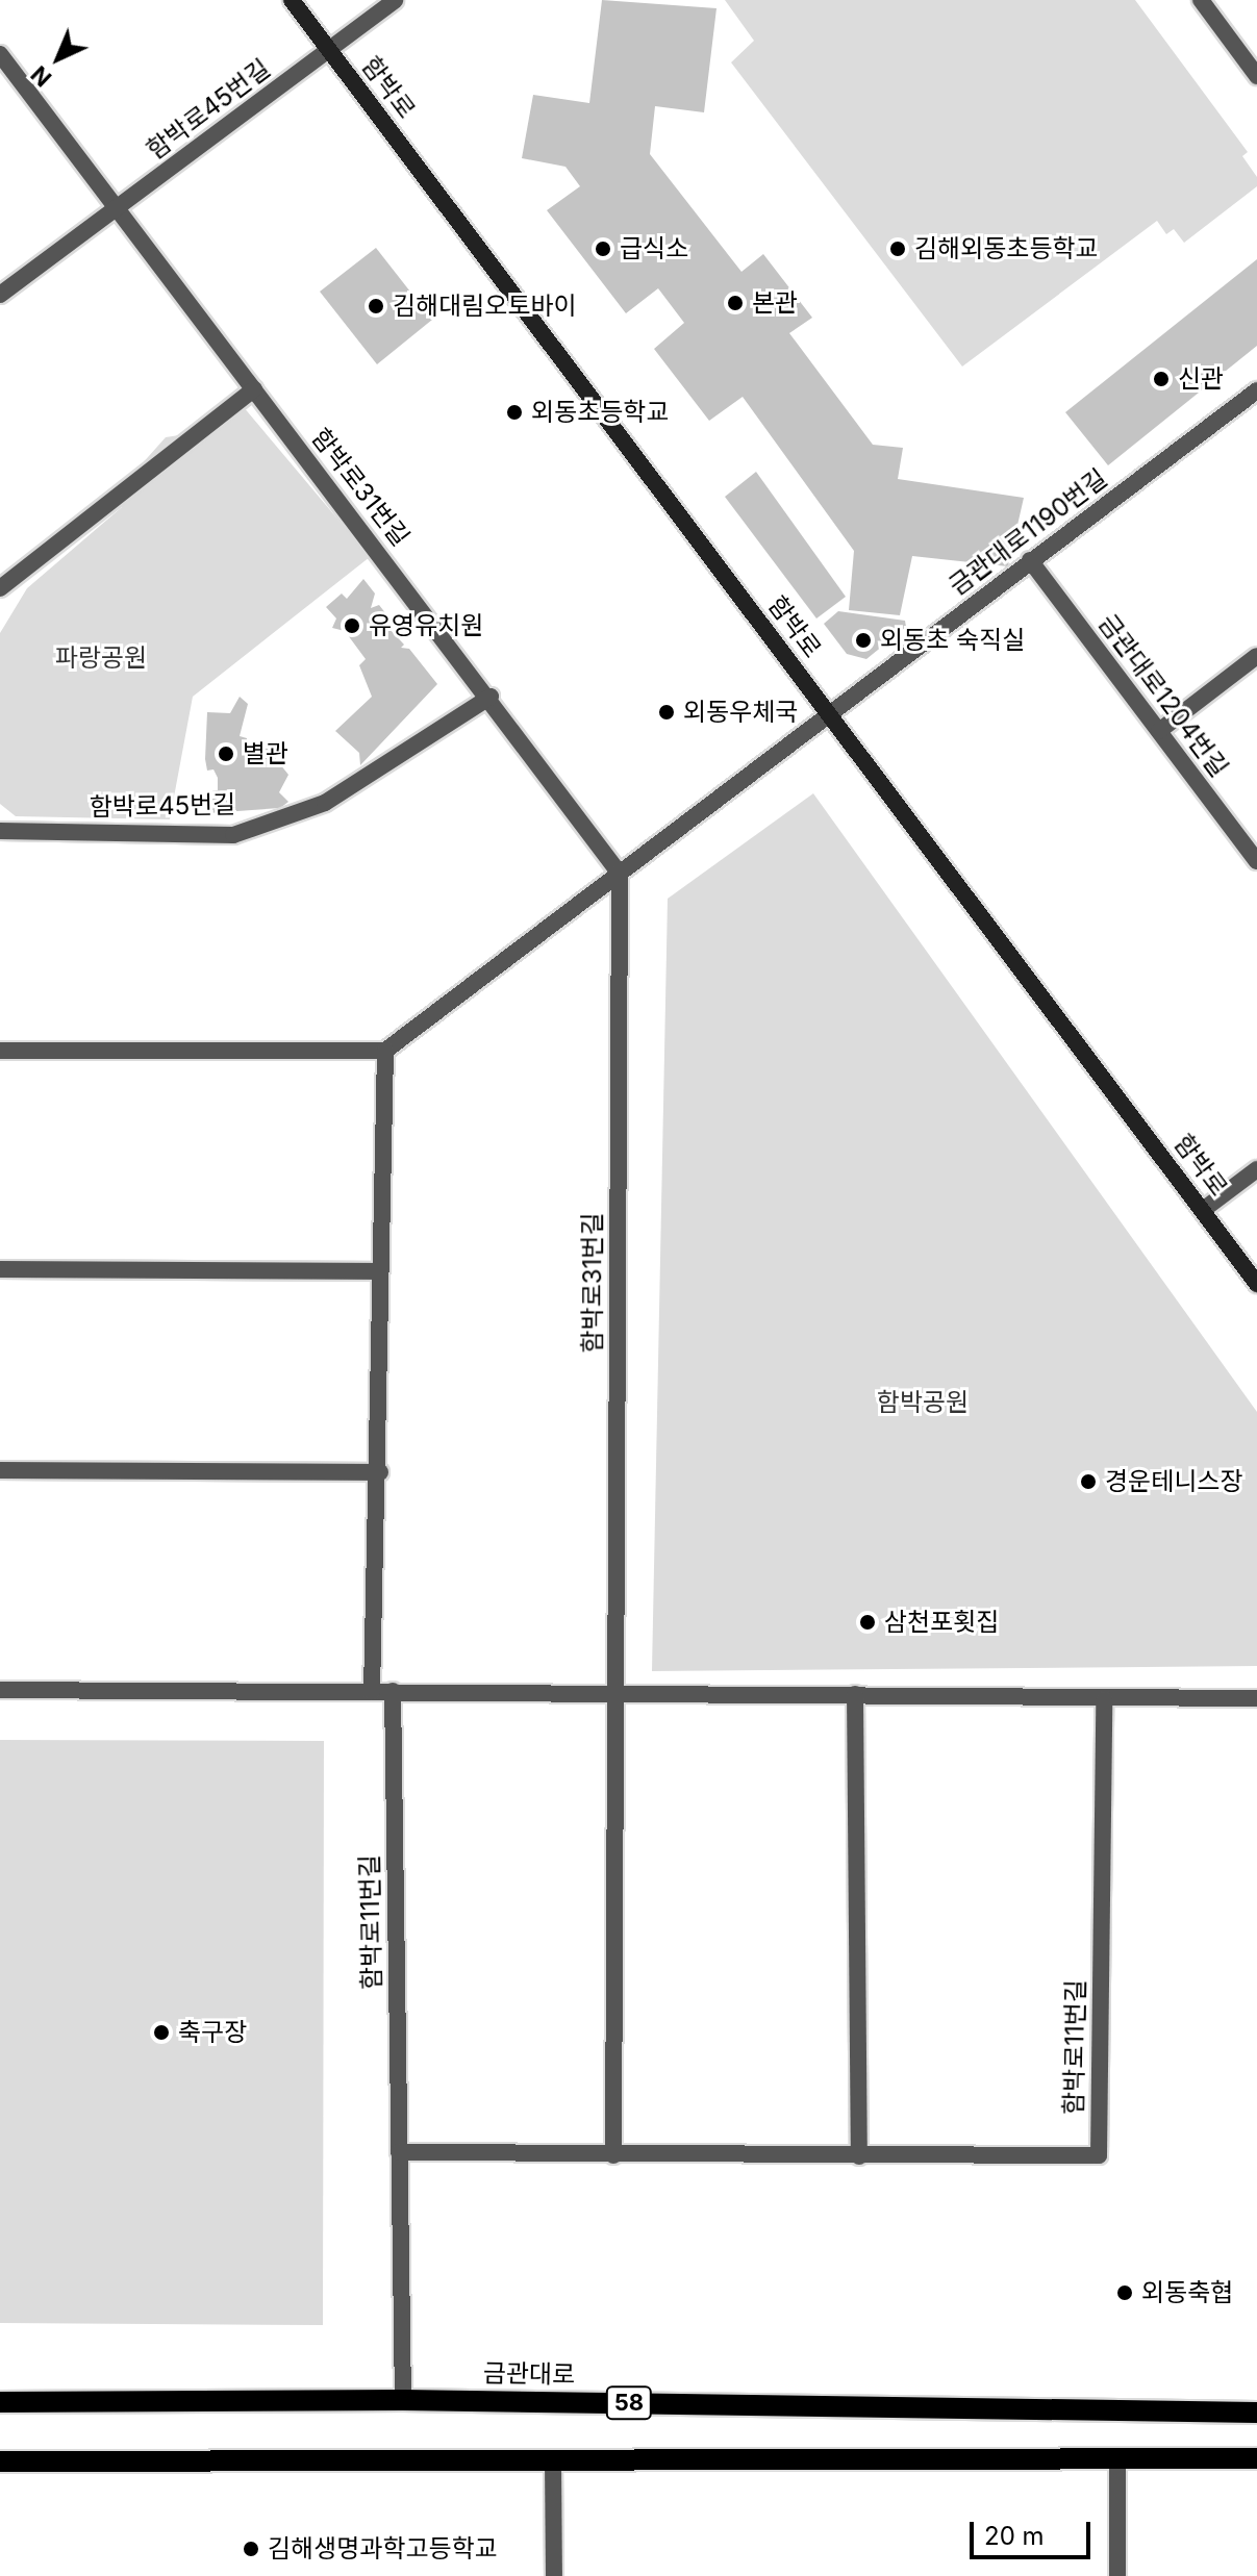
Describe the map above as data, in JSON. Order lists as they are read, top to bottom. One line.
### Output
{"streets":{"main road":["금관대로","58"],"street":["함박로","함박로45번길","함박로31번길","금관대로1190번길","금관대로1204번길","함박로11번길"]},"crossings":[["함박로","함박로45번길"],["함박로","금관대로1190번길"],["함박로45번길","함박로31번길"],["금관대로1190번길","금관대로1204번길"],["함박로11번길","금관대로"]],"parks":["파랑공원","함박공원"],"places":["급식소","김해외동초등학교","본관","김해대림오토바이","신관","외동초등학교","유영유치원","외동초 숙직실","외동우체국","별관","경운테니스장","삼천포횟집","축구장","외동축협","김해생명과학고등학교"],"scale_bar":"20 m","north":"bottom left"}
